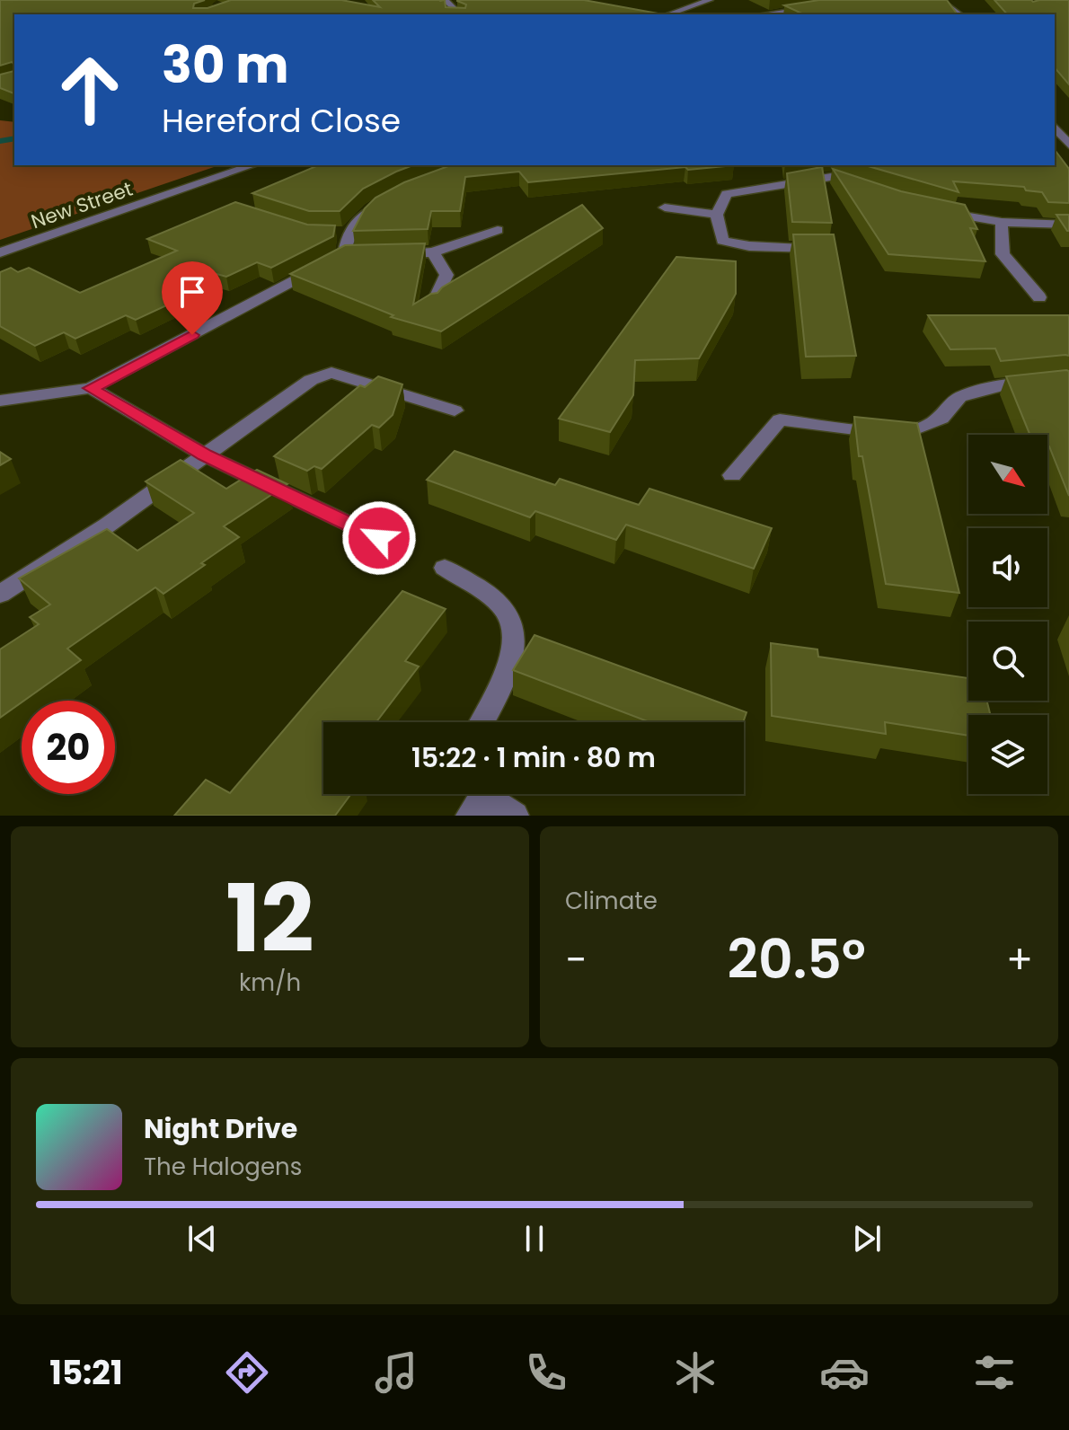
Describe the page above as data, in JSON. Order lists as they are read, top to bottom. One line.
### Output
{"streets":{"street":["New Street"]},"north":"bottom right","page":{"turn":["30 m","Hereford Close"],"limit":"20","trip":"15:22 · 1 min · 80 m","tile":[["12","km/h"],"Climate"],"heat":["−","20.5°","+"],"song":["Night Drive","The Halogens"],"tabs":"15:21"}}
